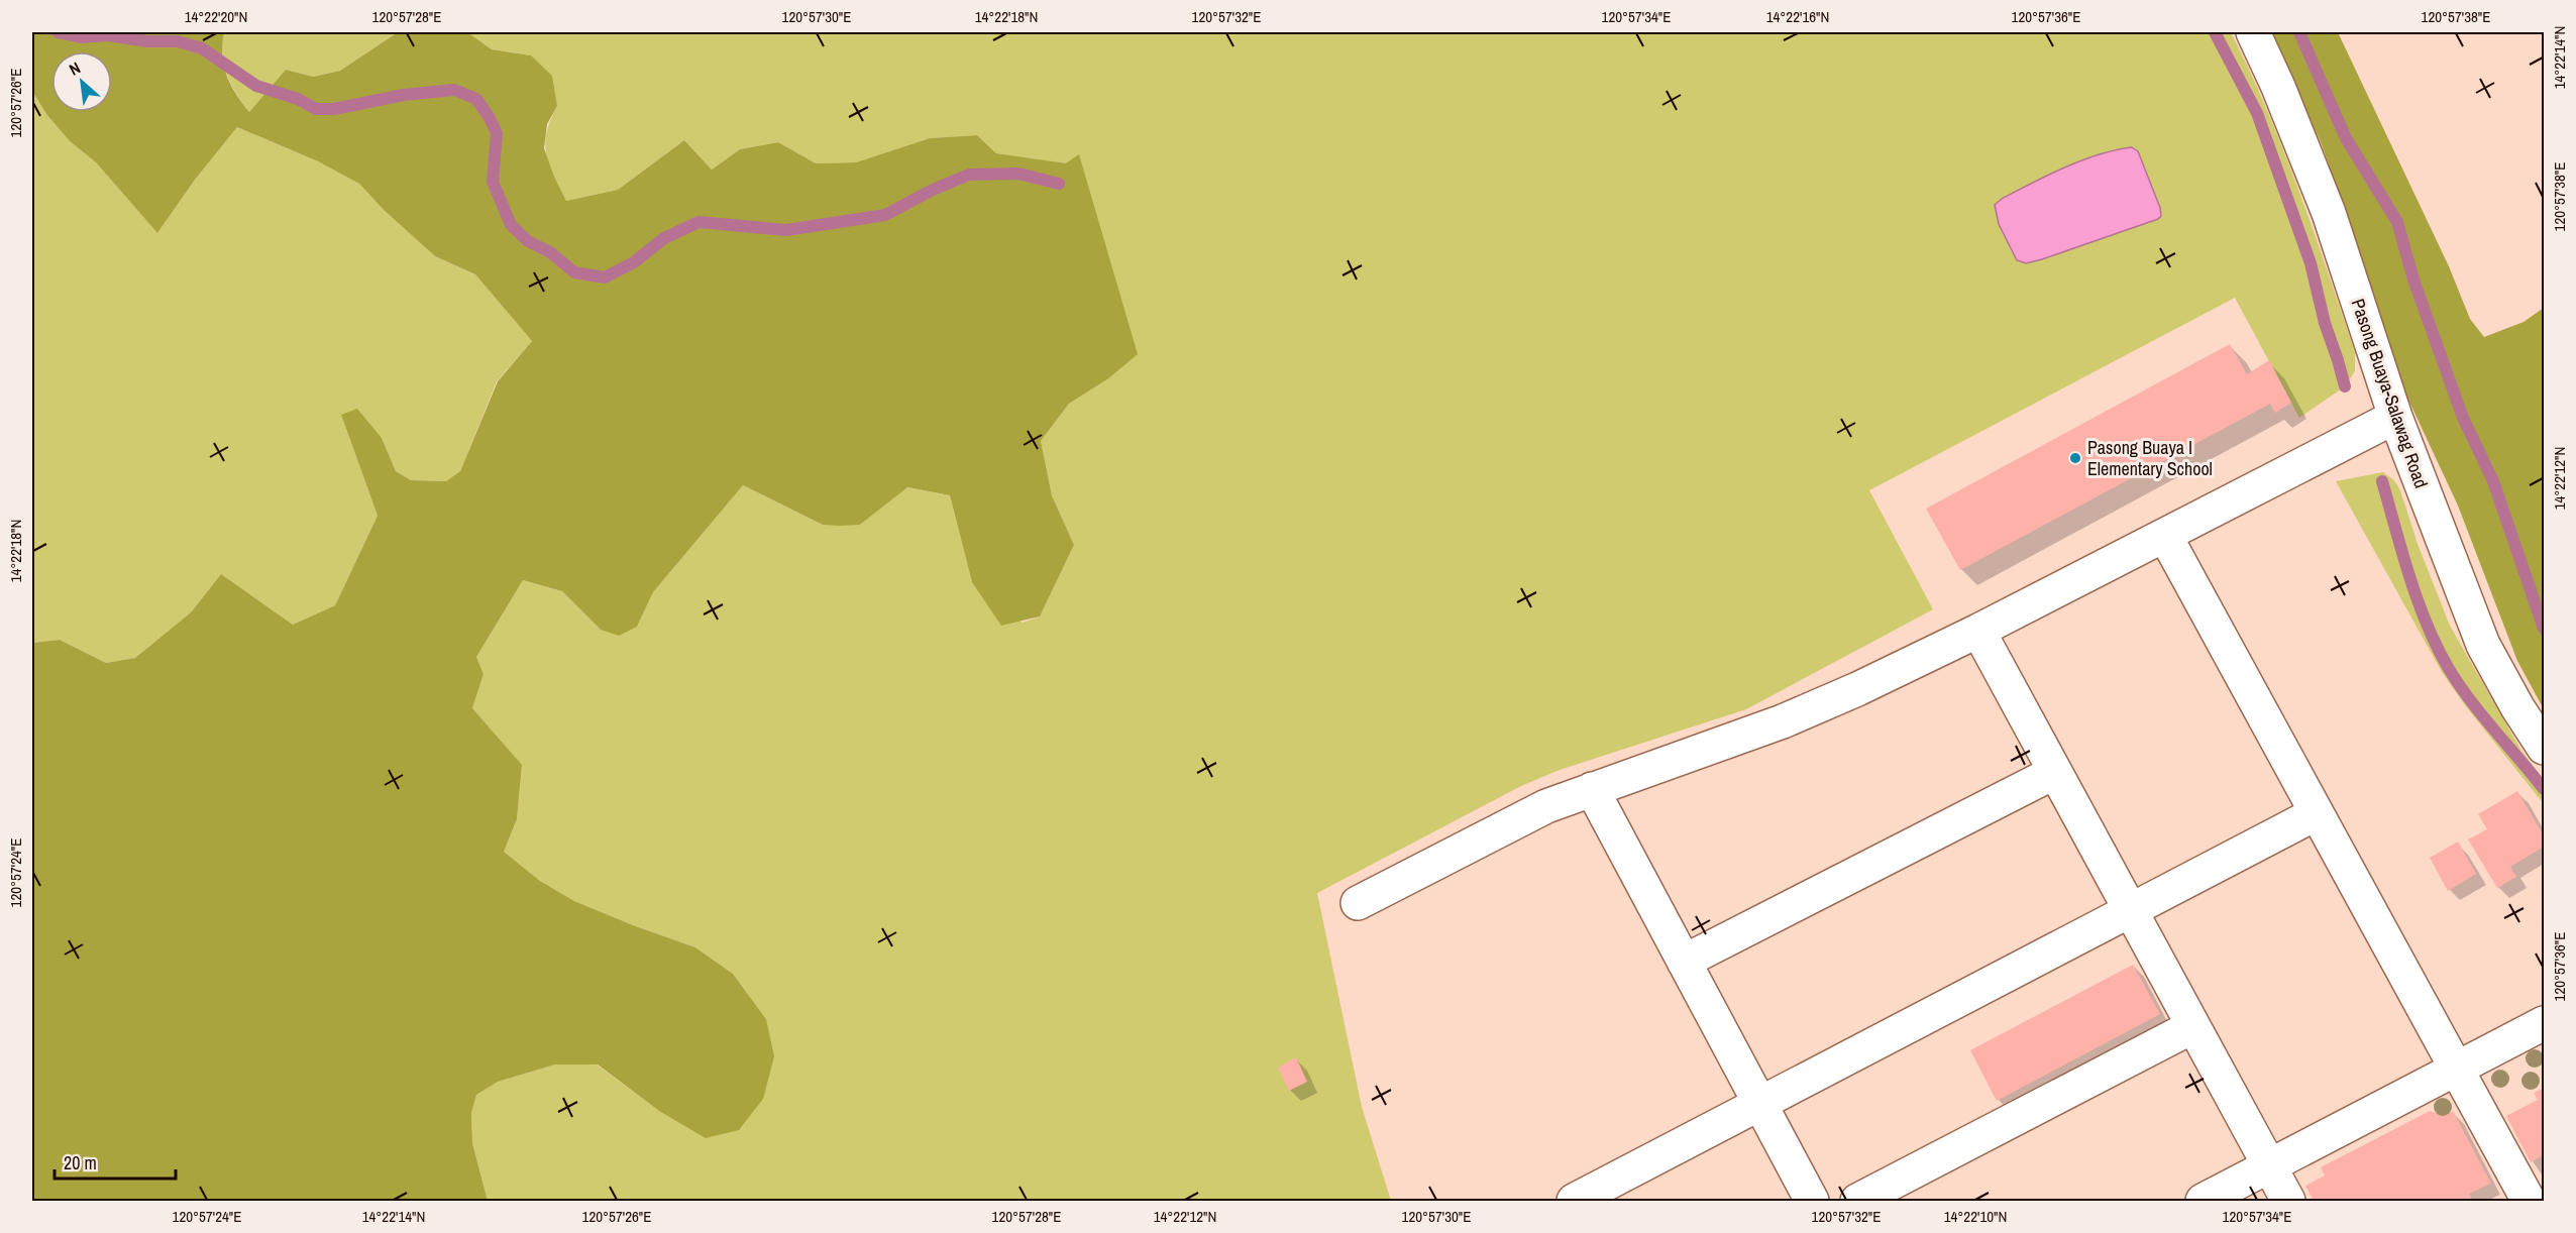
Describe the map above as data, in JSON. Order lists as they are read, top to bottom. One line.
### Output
{"streets":{"street":["Pasong Buaya-Salawag Road"]},"places":["Pasong Buaya I Elementary School"],"scale_bar":"20 m","north":"top left","coordinates":["14°22'20\"N","120°57'28\"E","120°57'30\"E","14°22'18\"N","120°57'32\"E","120°57'34\"E","14°22'16\"N","120°57'36\"E","120°57'38\"E","14°22'14\"N","120°57'26\"E","14°22'12\"N","120°57'24\"E","14°22'10\"N"]}
